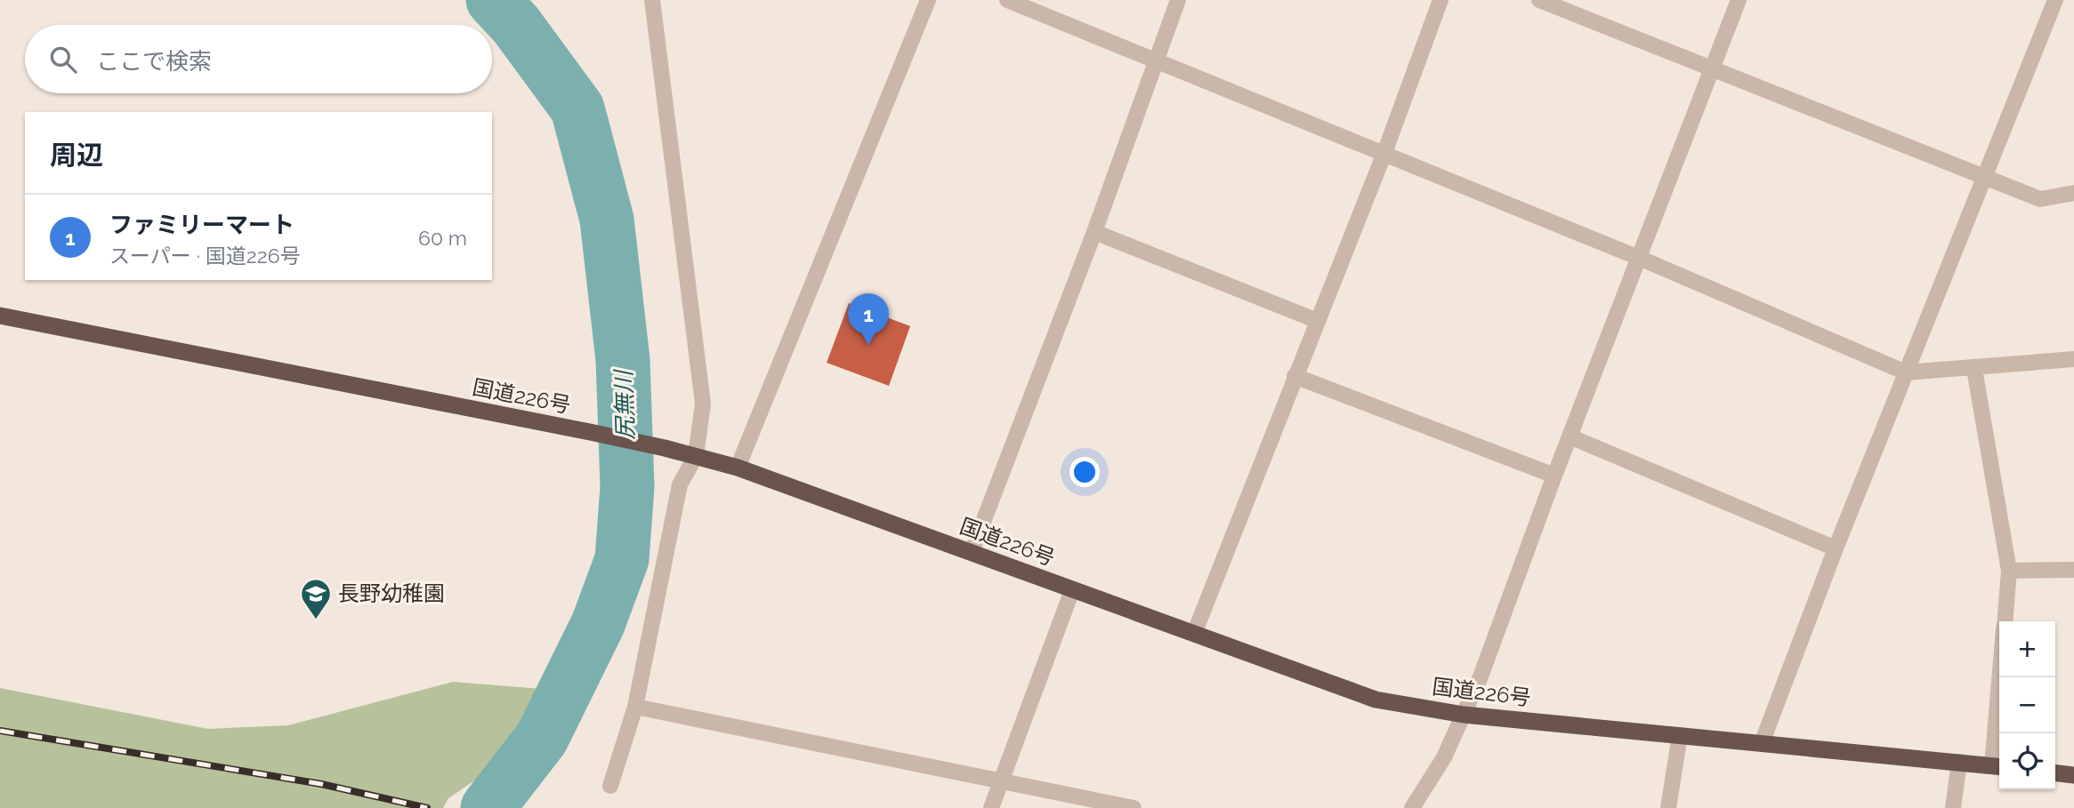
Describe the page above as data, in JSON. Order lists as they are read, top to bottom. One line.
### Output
{"streets":{"highway":["国道226号"]},"water":["尻無川"],"places":{"school or university":["長野幼稚園"]},"page":{"search":"ここで検索","heading":"周辺","list":[{"mark":"1","name":"ファミリーマート","note":"スーパー · 国道226号","value":"60 m"}],"pins":"1","map_buttons":["+","−"]}}
